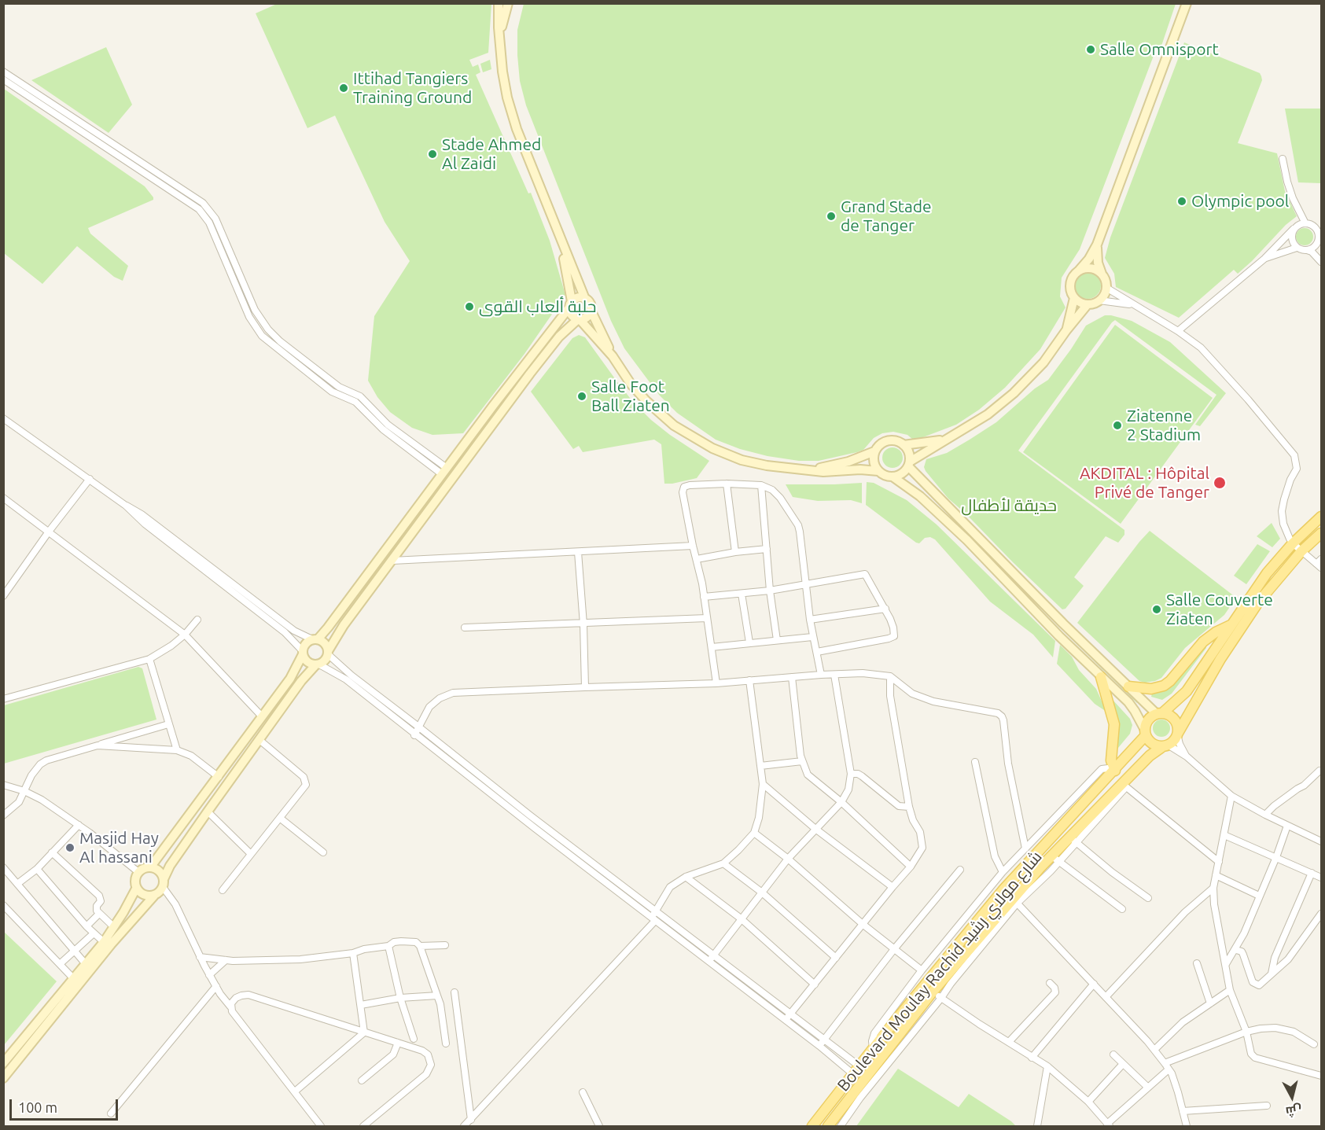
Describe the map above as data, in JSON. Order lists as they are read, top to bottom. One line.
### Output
{"streets":{"main road":["Boulevard Moulay Rachid شارع مولاي رشيد"]},"parks":["حديقة لأطفال"],"places":["Salle Omnisport","Ittihad Tangiers Training Ground","Stade Ahmed Al Zaidi","Olympic pool","Grand Stade de Tanger","حلبة ألعاب القوى","Salle Foot Ball Ziaten","Ziatenne 2 Stadium","AKDITAL : Hôpital Privé de Tanger","Salle Couverte Ziaten","Masjid Hay Al hassani"],"scale_bar":"100 m","north":"bottom"}
